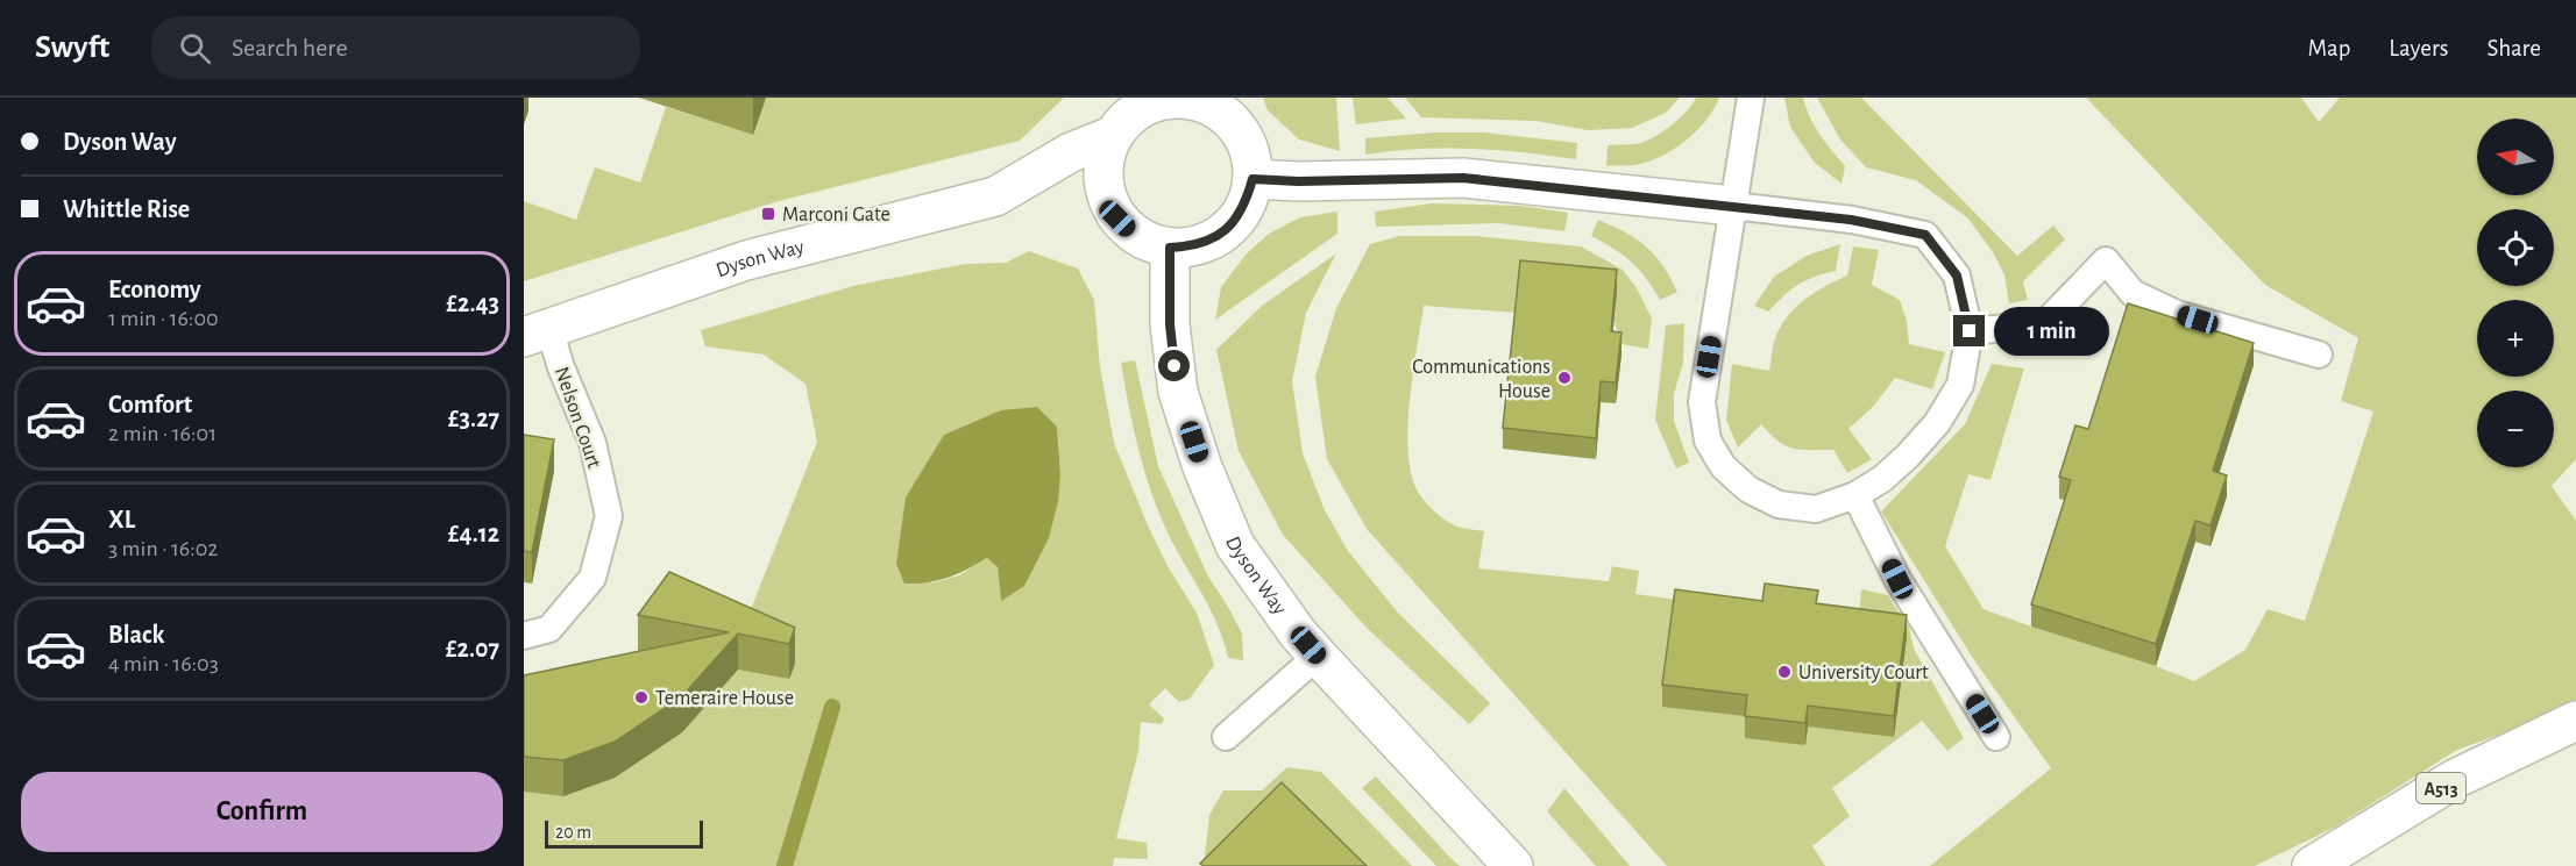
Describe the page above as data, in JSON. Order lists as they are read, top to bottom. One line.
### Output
{"streets":{"main road":["Dyson Way","A513"],"lane":["Nelson Court"]},"crossings":[["Dyson Way","Nelson Court"]],"places":{"transit":["Marconi Gate"],"other":["Communications House","University Court","Temeraire House"]},"scale_bar":"20 m","north":"left","page":{"header":"Swyft","search":"Search here","nav":["Map","Layers","Share"],"banner":["Dyson Way","Whittle Rise"],"map_buttons":["+","−"],"list":[{"name":"Economy","note":"1 min · 16:00","value":"£2.43"},{"name":"Comfort","note":"2 min · 16:01","value":"£3.27"},{"name":"XL","note":"3 min · 16:02","value":"£4.12"},{"name":"Black","note":"4 min · 16:03","value":"£2.07"}],"bubble":"1 min","buttons":"Confirm","scale":"20 m"}}
